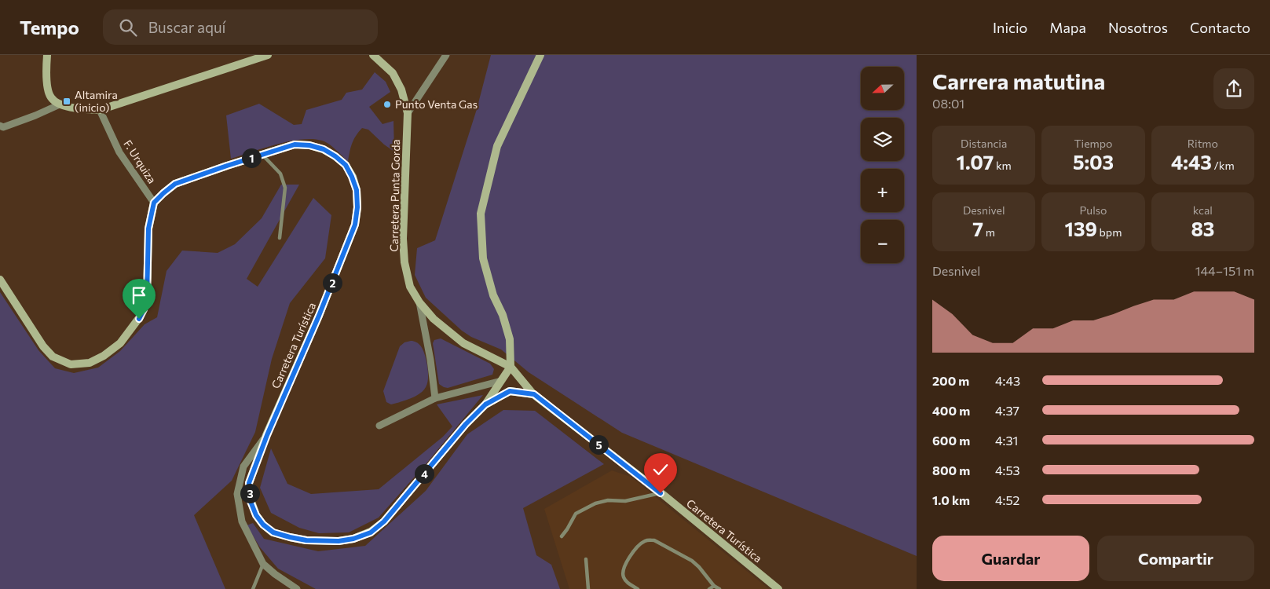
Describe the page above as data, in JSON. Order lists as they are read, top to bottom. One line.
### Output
{"streets":{"main road":["Carretera Punta Gorda","Carretera Turística"],"street":["F. Urquiza"]},"crossings":[["F. Urquiza","Carretera Turística"],["Carretera Punta Gorda","Carretera Turística"]],"places":{"transit":["Altamira (inicio)"],"other":["Punto Venta Gas"]},"north":"left","page":{"header":"Tempo","search":"Buscar aquí","nav":["Inicio","Mapa","Nosotros","Contacto"],"heading":["Carrera matutina","08:01"],"map_buttons":["+","−"],"stats":[["Distancia","1.07 km"],["Tiempo","5:03"],["Ritmo","4:43 /km"],["Desnivel","7 m"],["Pulso","139 bpm"],["kcal","83"]],"pins":["1","2","5","4","3"],"chart":["Desnivel","144–151 m"],"list":[{"name":"200 m","note":"4:43"},{"name":"400 m","note":"4:37"},{"name":"600 m","note":"4:31"},{"name":"800 m","note":"4:53"},{"name":"1.0 km","note":"4:52"}],"buttons":["Guardar","Compartir"]}}
